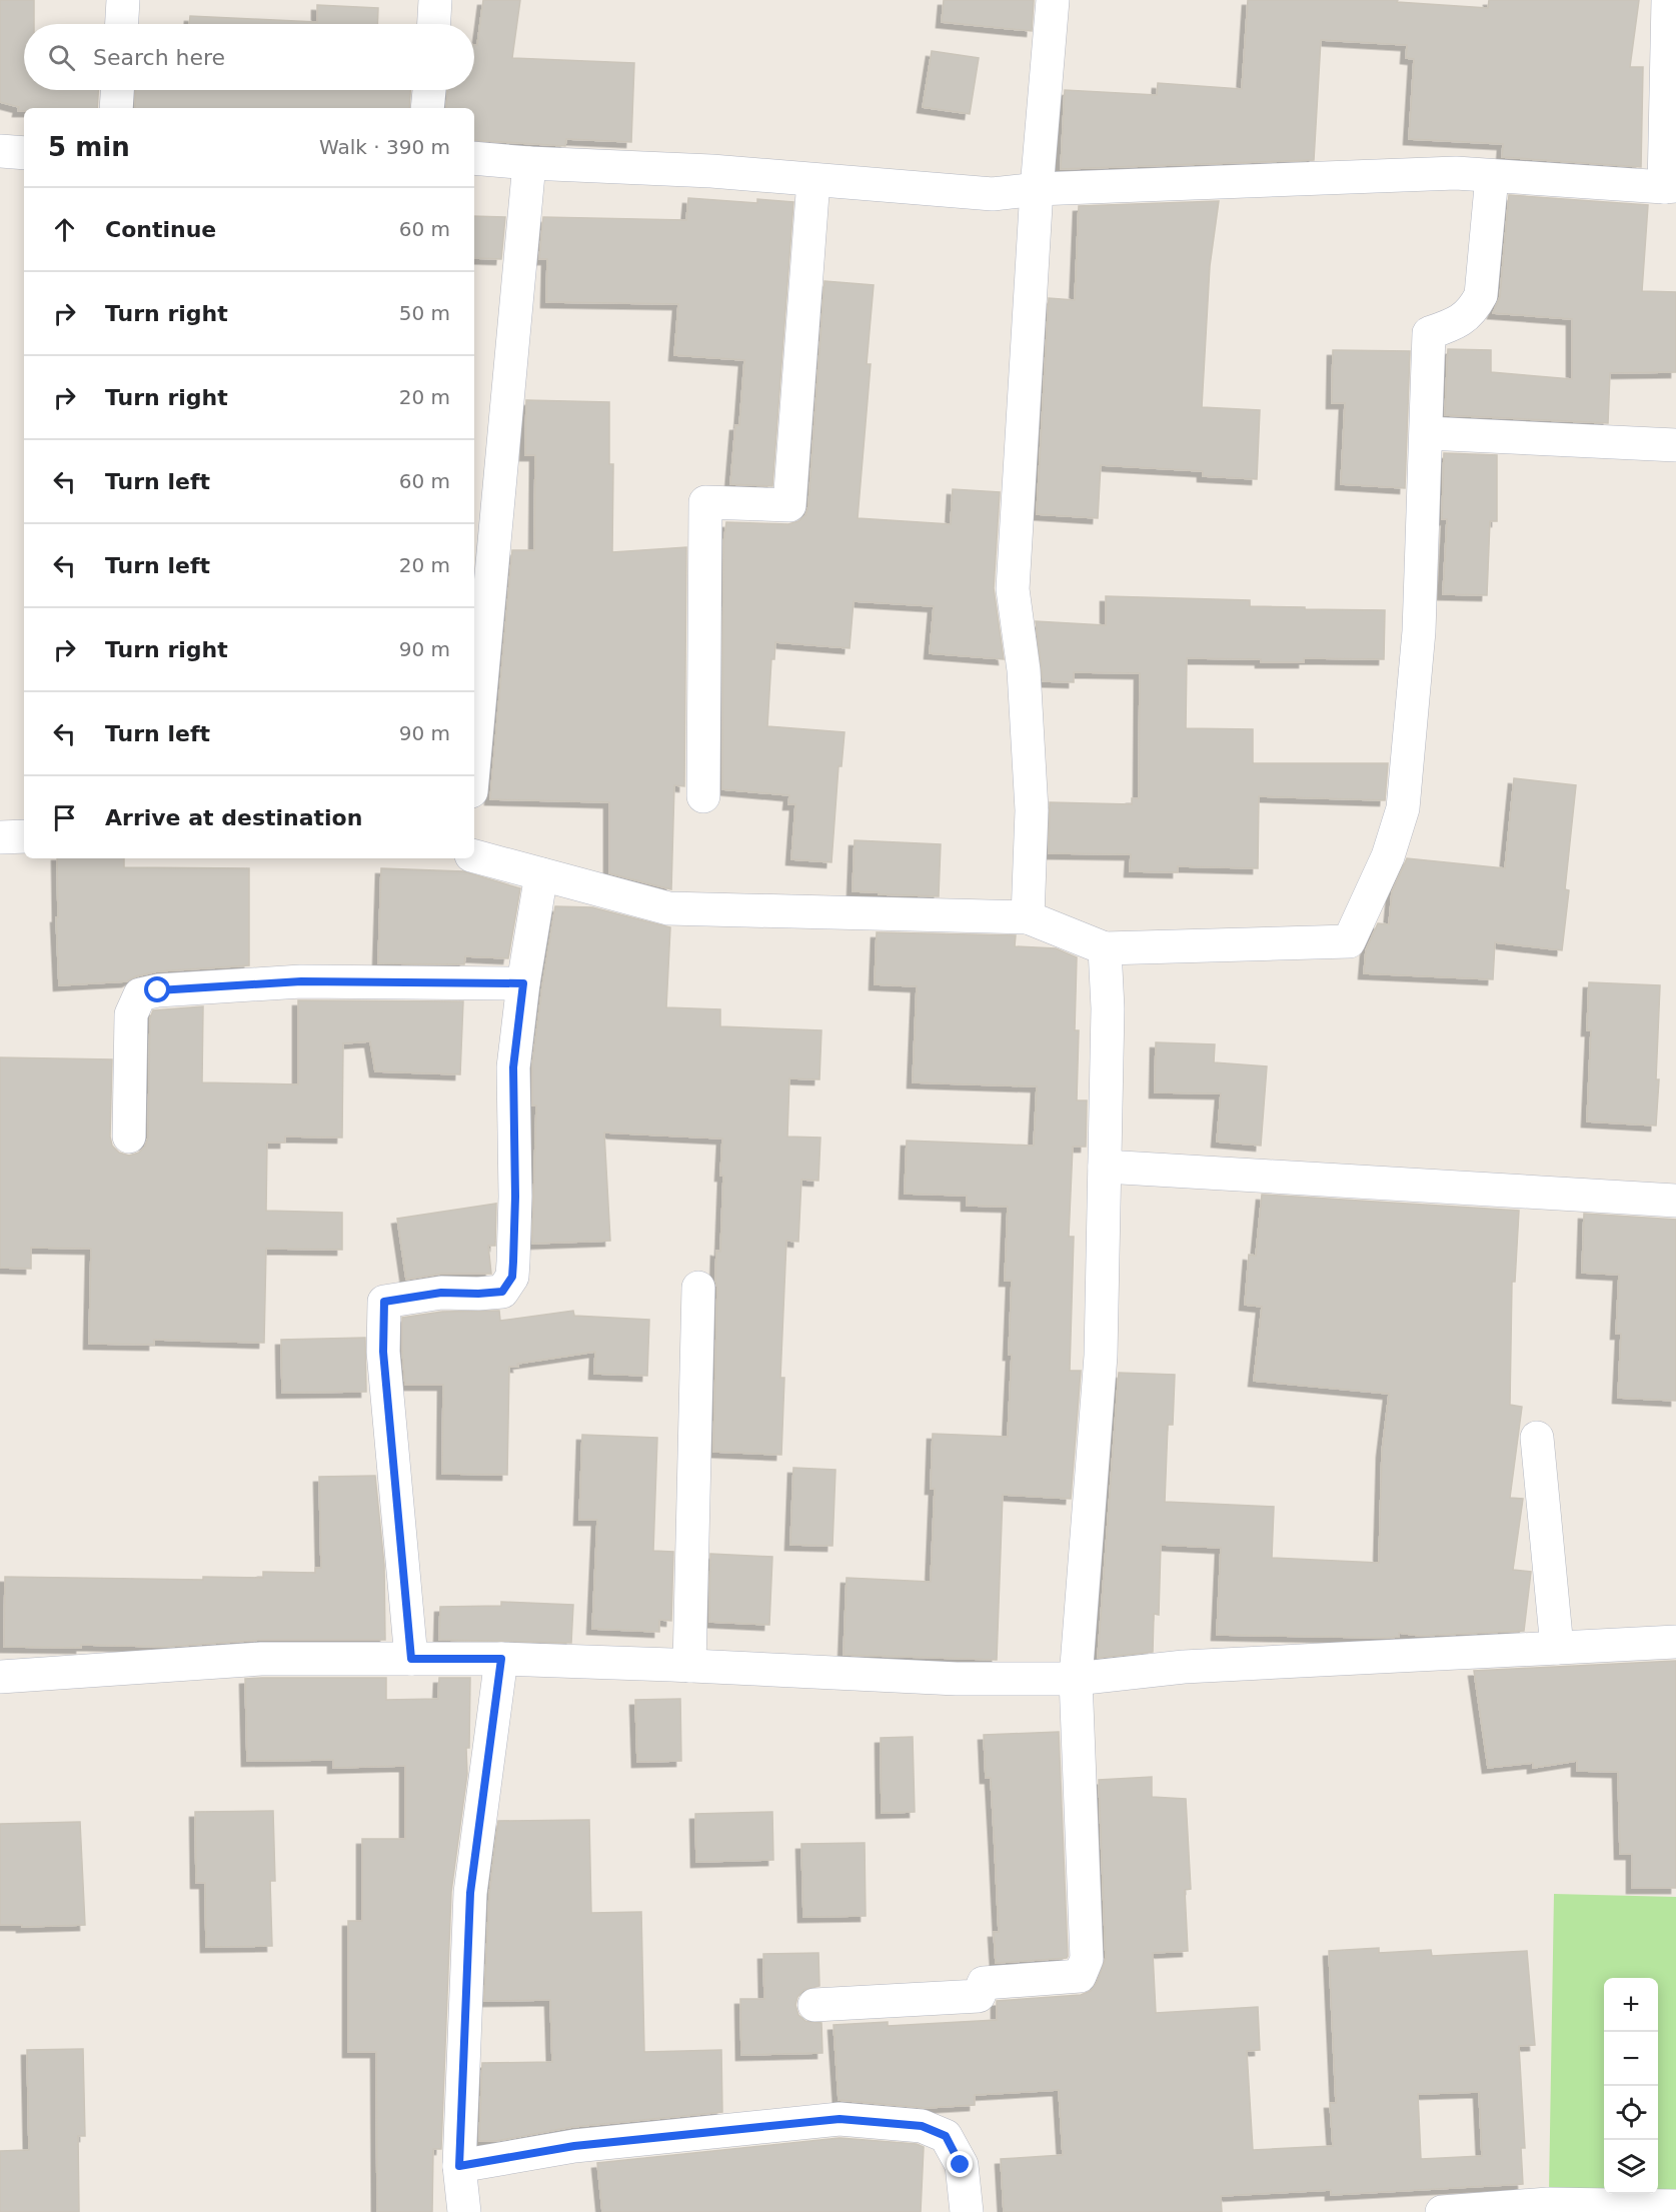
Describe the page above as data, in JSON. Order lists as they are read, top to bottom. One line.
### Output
{"page":{"search":"Search here","heading":["5 min","Walk · 390 m"],"list":[["Continue","60 m"],["Turn right","50 m"],["Turn right","20 m"],["Turn left","60 m"],["Turn left","20 m"],["Turn right","90 m"],["Turn left","90 m"],"Arrive at destination"],"map_buttons":["+","−"]}}
